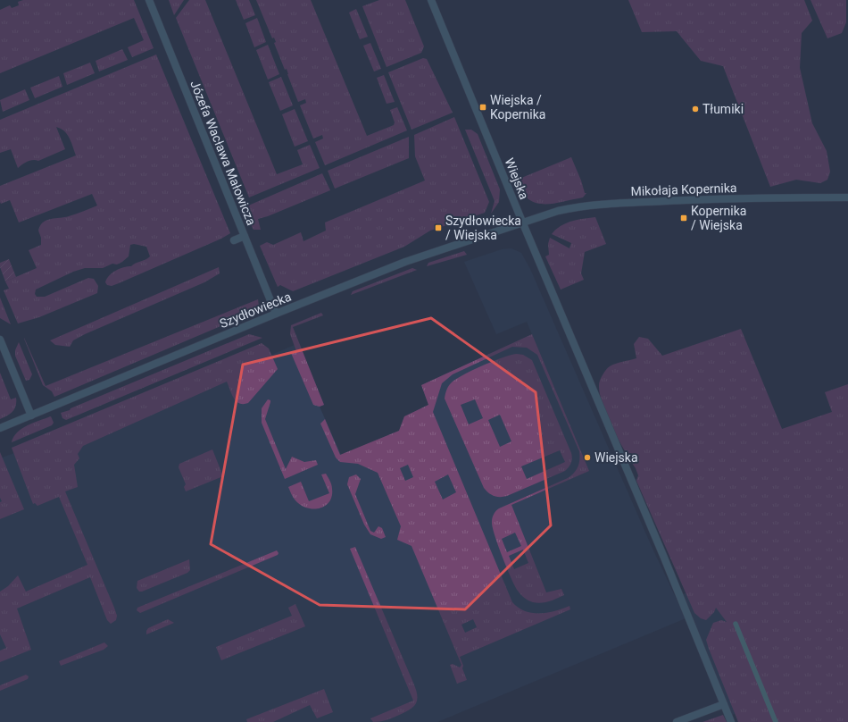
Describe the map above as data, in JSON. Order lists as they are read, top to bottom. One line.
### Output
{"streets":{"street":["Józefa Wacława Małowicza","Wiejska","Mikołaja Kopernika","Szydłowiecka"]},"crossings":[["Józefa Wacława Małowicza","Szydłowiecka"],["Wiejska","Mikołaja Kopernika"],["Wiejska","Szydłowiecka"],["Mikołaja Kopernika","Szydłowiecka"]],"places":{"transit":["Wiejska / Kopernika","Kopernika / Wiejska","Szydłowiecka / Wiejska"],"other":["Tłumiki","Wiejska"]}}
